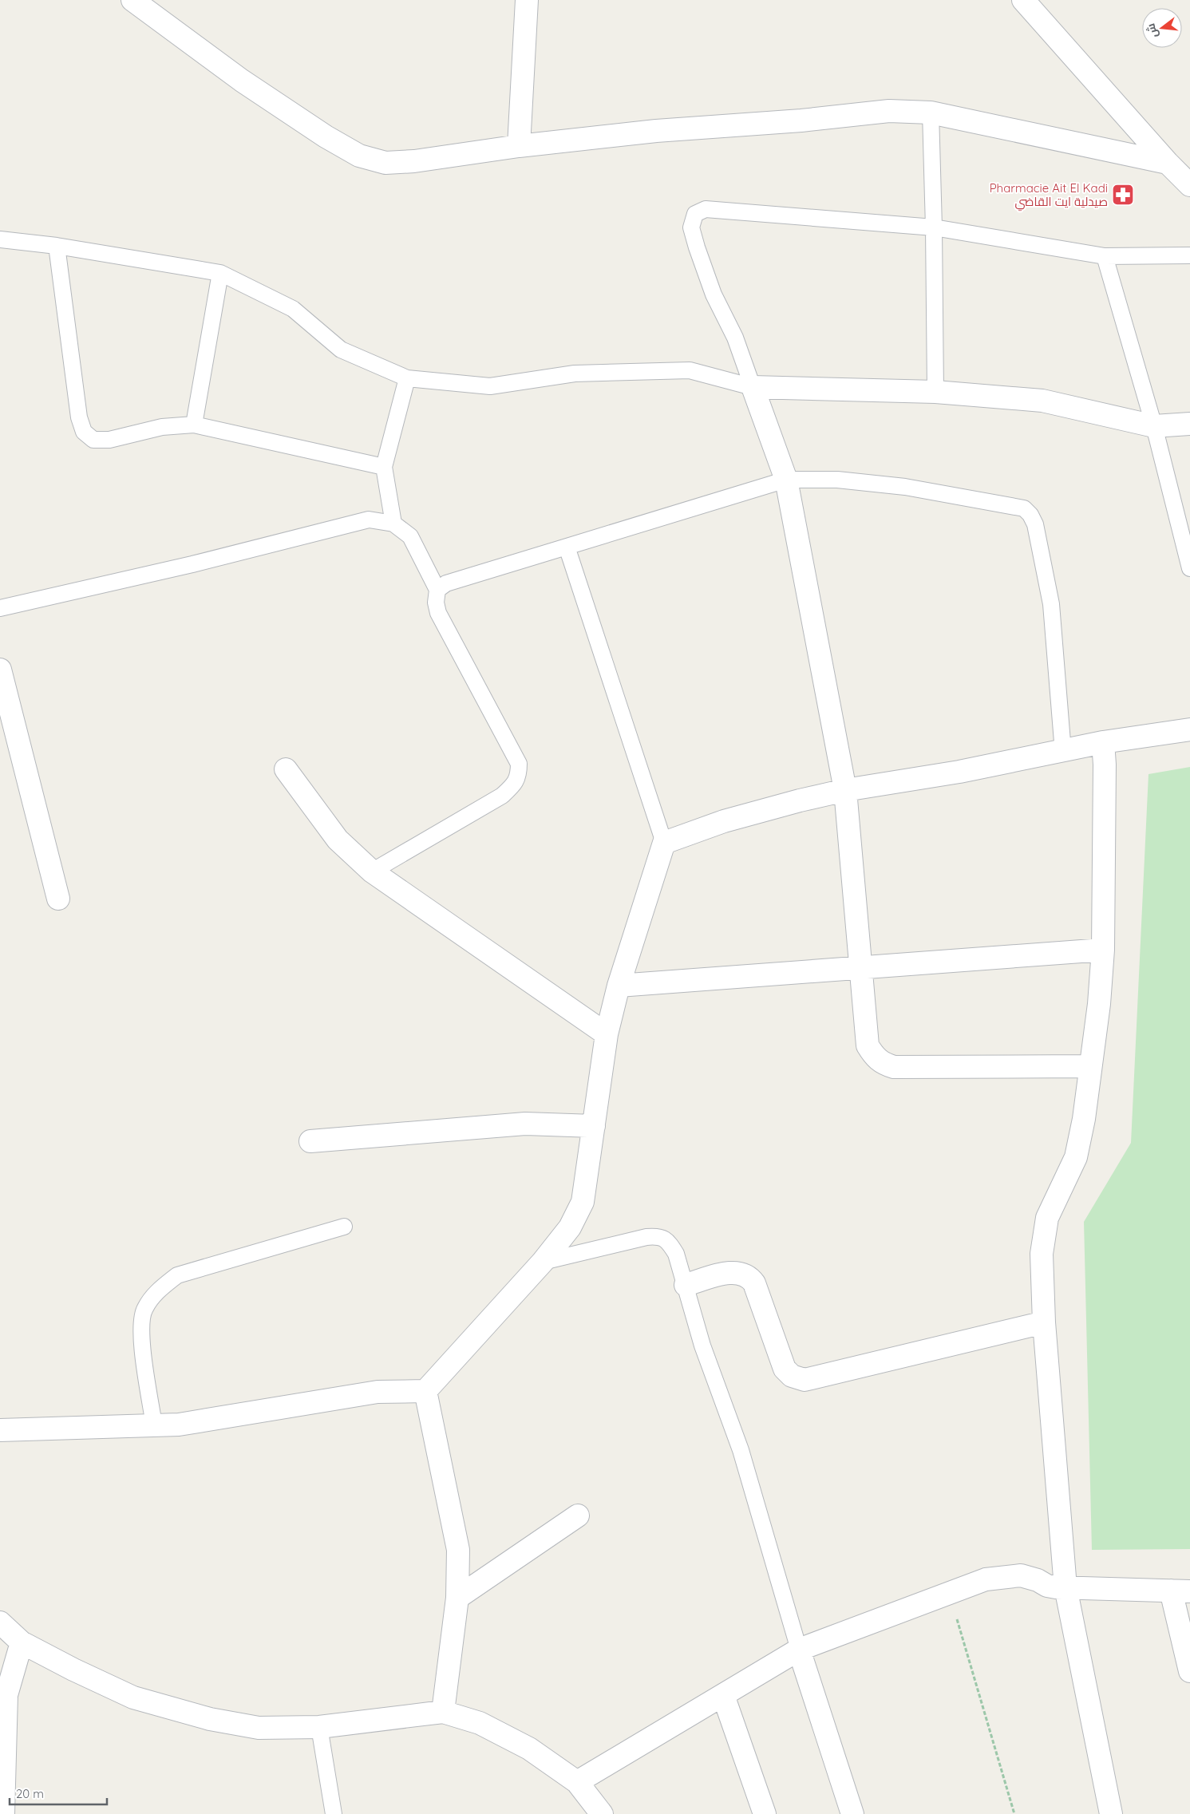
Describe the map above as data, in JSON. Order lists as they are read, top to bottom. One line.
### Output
{"places":{"pharmacy":["Pharmacie Ait El Kadi صيدلية ايت القاضي"]},"scale_bar":"20 m","north":"left"}
